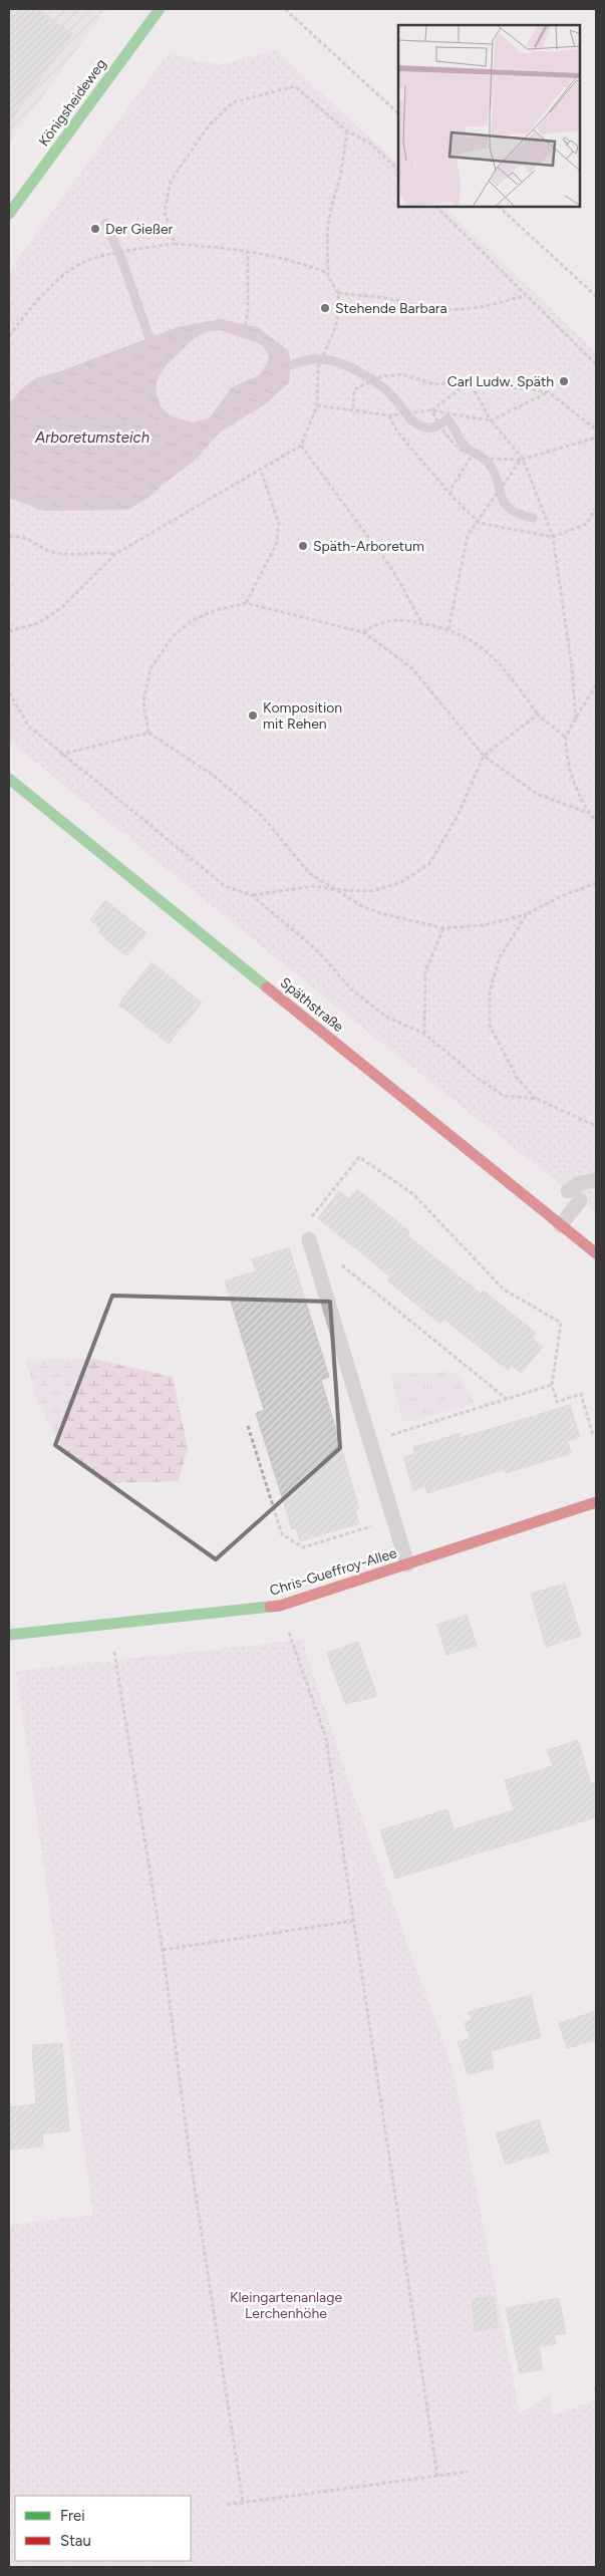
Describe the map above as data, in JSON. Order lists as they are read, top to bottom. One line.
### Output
{"streets":{"street":["Königsheideweg","Späthstraße","Chris-Gueffroy-Allee"]},"water":["Arboretumsteich"],"parks":["Kleingartenanlage Lerchenhöhe"],"places":["Der Gießer","Stehende Barbara","Carl Ludw. Späth","Späth-Arboretum","Komposition mit Rehen"],"legend":["Frei","Stau"]}
